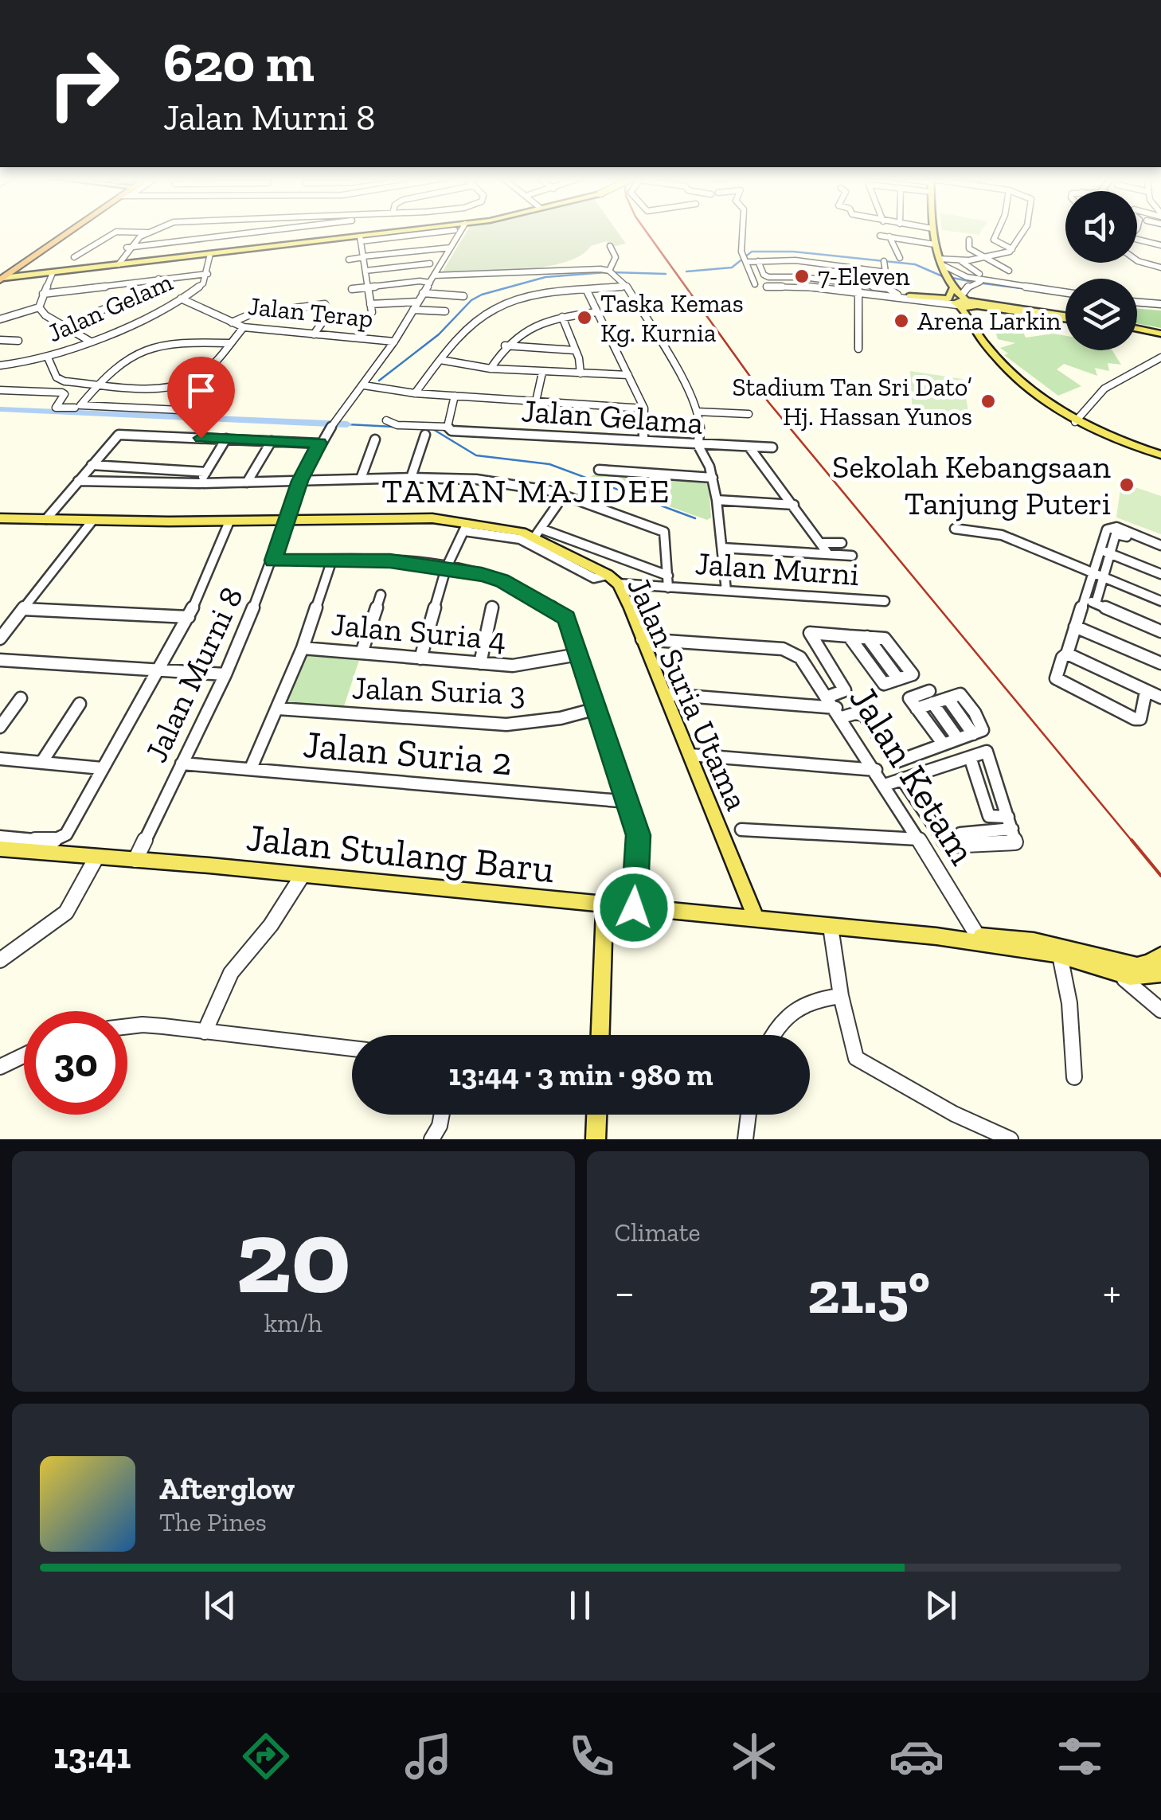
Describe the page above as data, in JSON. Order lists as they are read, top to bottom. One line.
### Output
{"streets":{"main road":["Jalan Suria Utama","Jalan Stulang Baru"],"street":["Jalan Gelam","Jalan Terap","Jalan Gelama","Jalan Murni","Jalan Suria 4","Jalan Murni 8","Jalan Suria 3","Jalan Suria 2","Jalan Ketam"]},"crossings":[["Jalan Gelam","Jalan Terap"],["Jalan Terap","Jalan Murni 8"],["Jalan Murni","Jalan Suria Utama"],["Jalan Murni 8","Jalan Suria Utama"],["Jalan Murni 8","Jalan Suria 2"],["Jalan Murni 8","Jalan Stulang Baru"],["Jalan Suria Utama","Jalan Ketam"],["Jalan Suria Utama","Jalan Stulang Baru"]],"districts":["TAMAN MAJIDEE"],"places":["7-Eleven","Taska Kemas Kg. Kurnia","Arena Larkin","Stadium Tan Sri Dato’ Hj. Hassan Yunos","Sekolah Kebangsaan Tanjung Puteri"],"page":{"turn":["620 m","Jalan Murni 8"],"limit":"30","trip":"13:44 · 3 min · 980 m","tile":[["20","km/h"],"Climate"],"heat":["−","21.5°","+"],"song":["Afterglow","The Pines"],"tabs":"13:41"}}
